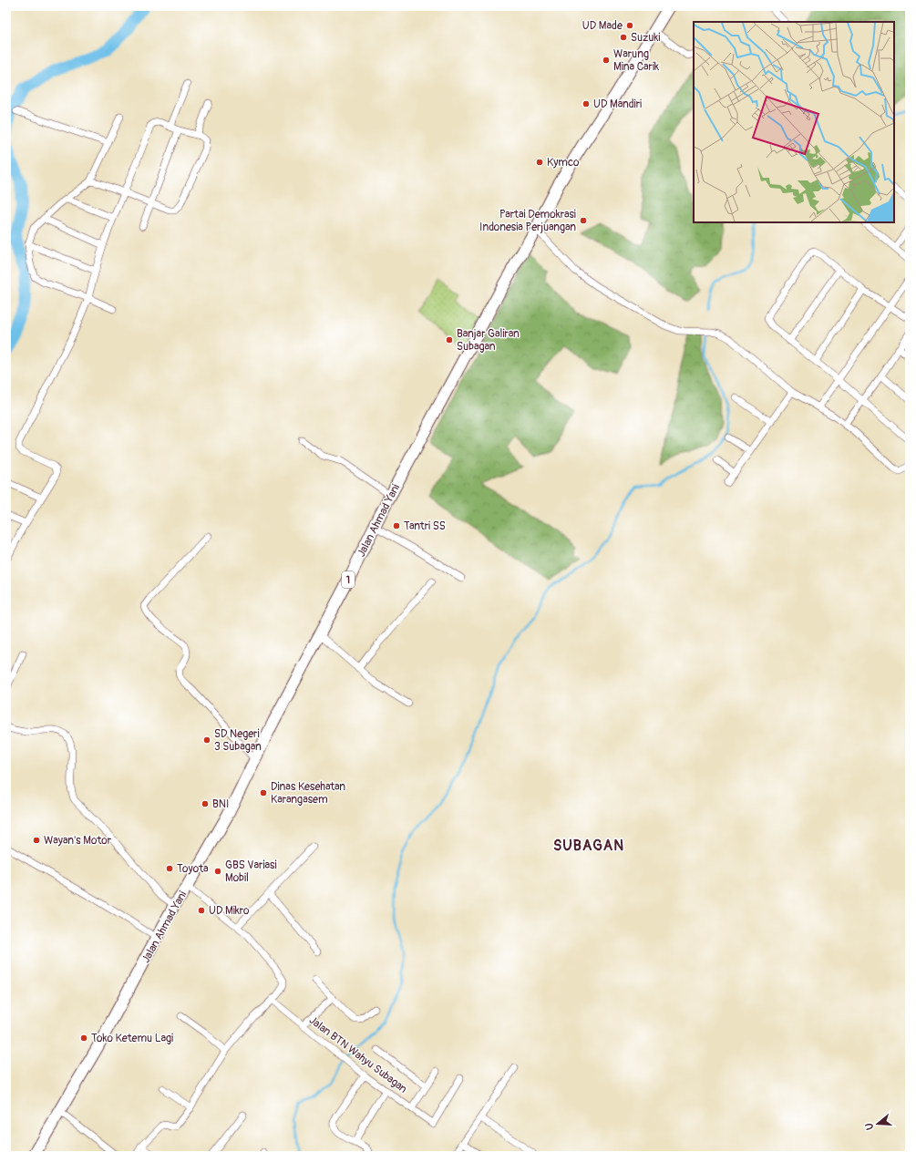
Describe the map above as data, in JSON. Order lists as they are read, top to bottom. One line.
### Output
{"streets":{"highway":["Jalan Ahmad Yani","1"],"street":["Jalan BTN Wahyu Subagan"]},"districts":["SUBAGAN"],"places":["UD Made","Suzuki","Warung Mina Carik","UD Mandiri","Kymco","Partai Demokrasi Indonesia Perjuangan","Banjar Galiran Subagan","Tantri SS","SD Negeri 3 Subagan","Dinas Kesehatan Karangasem","BNI","Wayan's Motor","Toyota","GBS Variasi Mobil","UD Mikro","Toko Ketemu Lagi"],"north":"left"}
